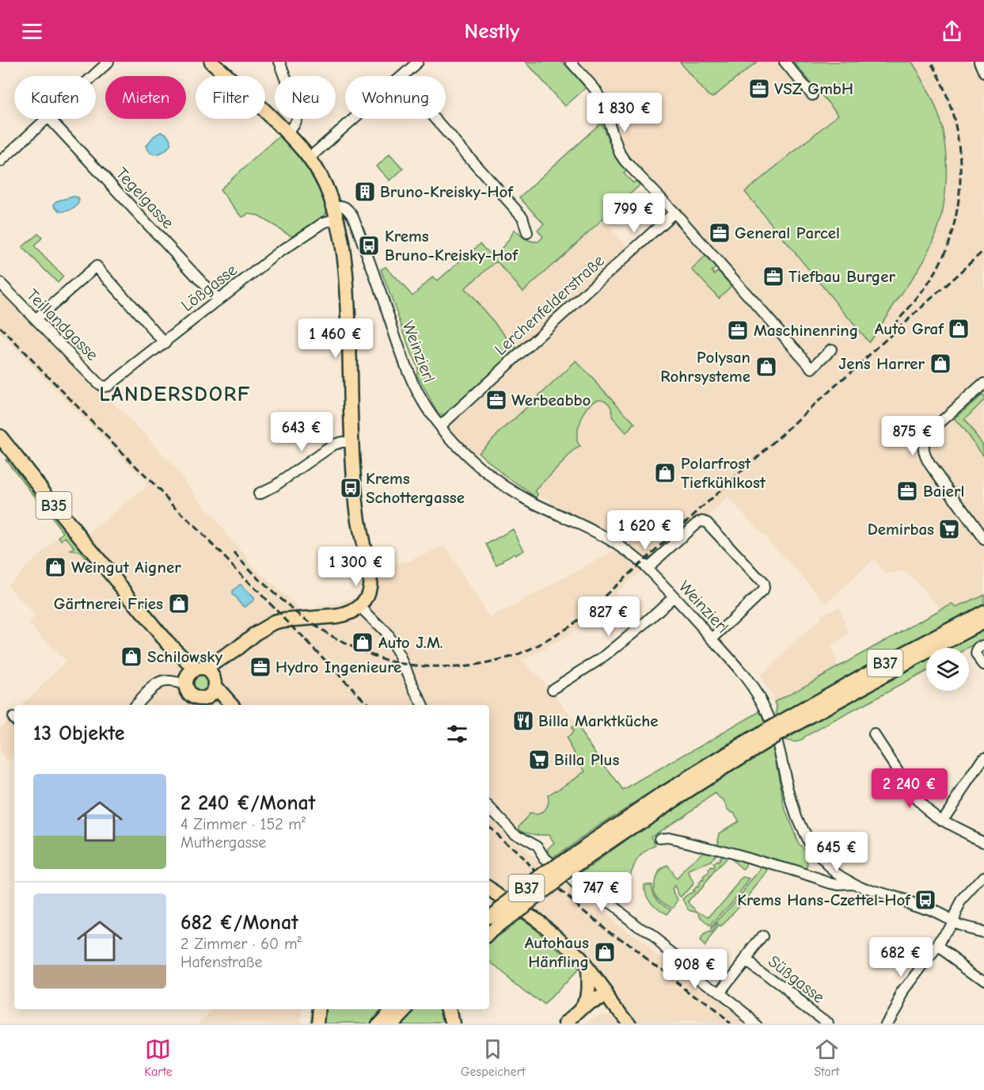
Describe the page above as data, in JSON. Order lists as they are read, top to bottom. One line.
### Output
{"streets":{"main road":["B35","B37"],"street":["Tegelgasse","Lößgasse","Lerchenfelderstraße","Teillandgasse","Weinzierl","Süßgasse"]},"crossings":[["Tegelgasse","Lößgasse"],["Lößgasse","Teillandgasse"],["Lößgasse","Weinzierl"],["Lerchenfelderstraße","Weinzierl"]],"districts":["LANDERSDORF"],"places":{"office":["VSZ GmbH","General Parcel","Tiefbau Burger","Maschinenring","Werbeabbo","Baierl","Hydro Ingenieure"],"building":["Bruno-Kreisky-Hof"],"bus stop":["Krems Bruno-Kreisky-Hof","Krems Schottergasse","Krems Hans-Czettel-Hof"],"shop":["Auto Graf","Jens Harrer","Polysan Rohrsysteme","Polarfrost Tiefkühlkost","Weingut Aigner","Gärtnerei Fries","Auto J.M.","Schilowsky","Autohaus Hänfling"],"supermarket":["Demirbas","Billa Plus"],"restaurant":["Billa Marktküche"]},"page":{"header":"Nestly","chip":["Kaufen","Mieten","Filter","Neu","Wohnung"],"price":["1 830 €","799 €","1 460 €","643 €","875 €","1 620 €","1 300 €","827 €","2 240 €","645 €","747 €","682 €","908 €"],"heading":"13 Objekte","list":[{"name":"2 240 €/Monat","note":"4 Zimmer · 152 m² · Muthergasse"},{"name":"682 €/Monat","note":"2 Zimmer · 60 m² · Hafenstraße"}],"tabs":["Karte","Gespeichert","Start"]}}
